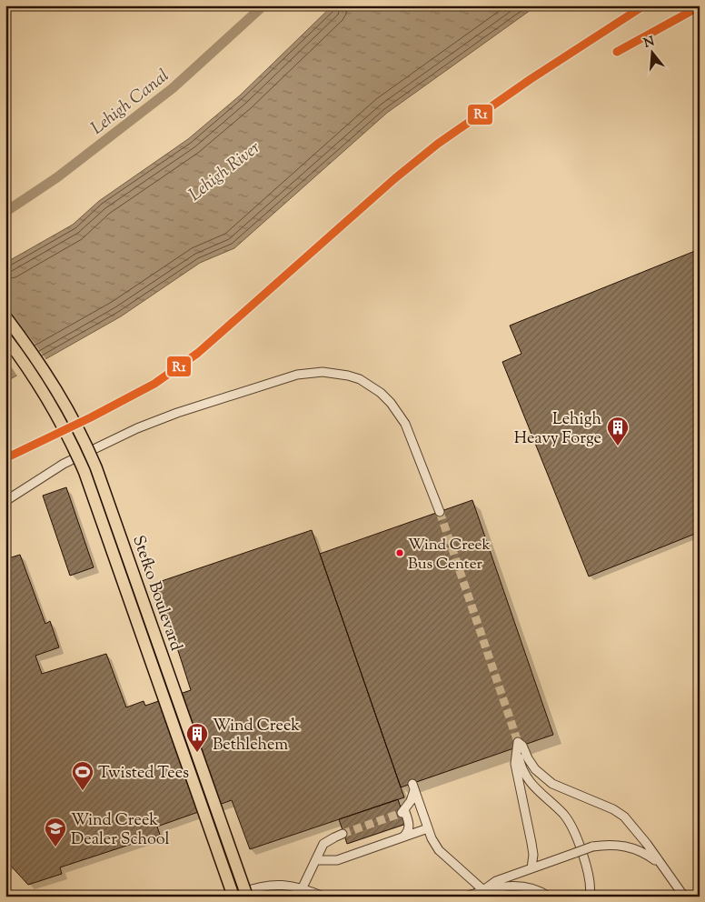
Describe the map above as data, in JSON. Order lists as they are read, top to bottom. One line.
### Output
{"streets":{"main road":["Stefko Boulevard"]},"water":["Lehigh Canal","Lehigh River"],"places":{"building":["Lehigh Heavy Forge","Wind Creek Bethlehem"],"other":["Wind Creek Bus Center"],"sports":["Twisted Tees"],"school or university":["Wind Creek Dealer School"]},"lines":["transit line R1"],"north":"top"}
